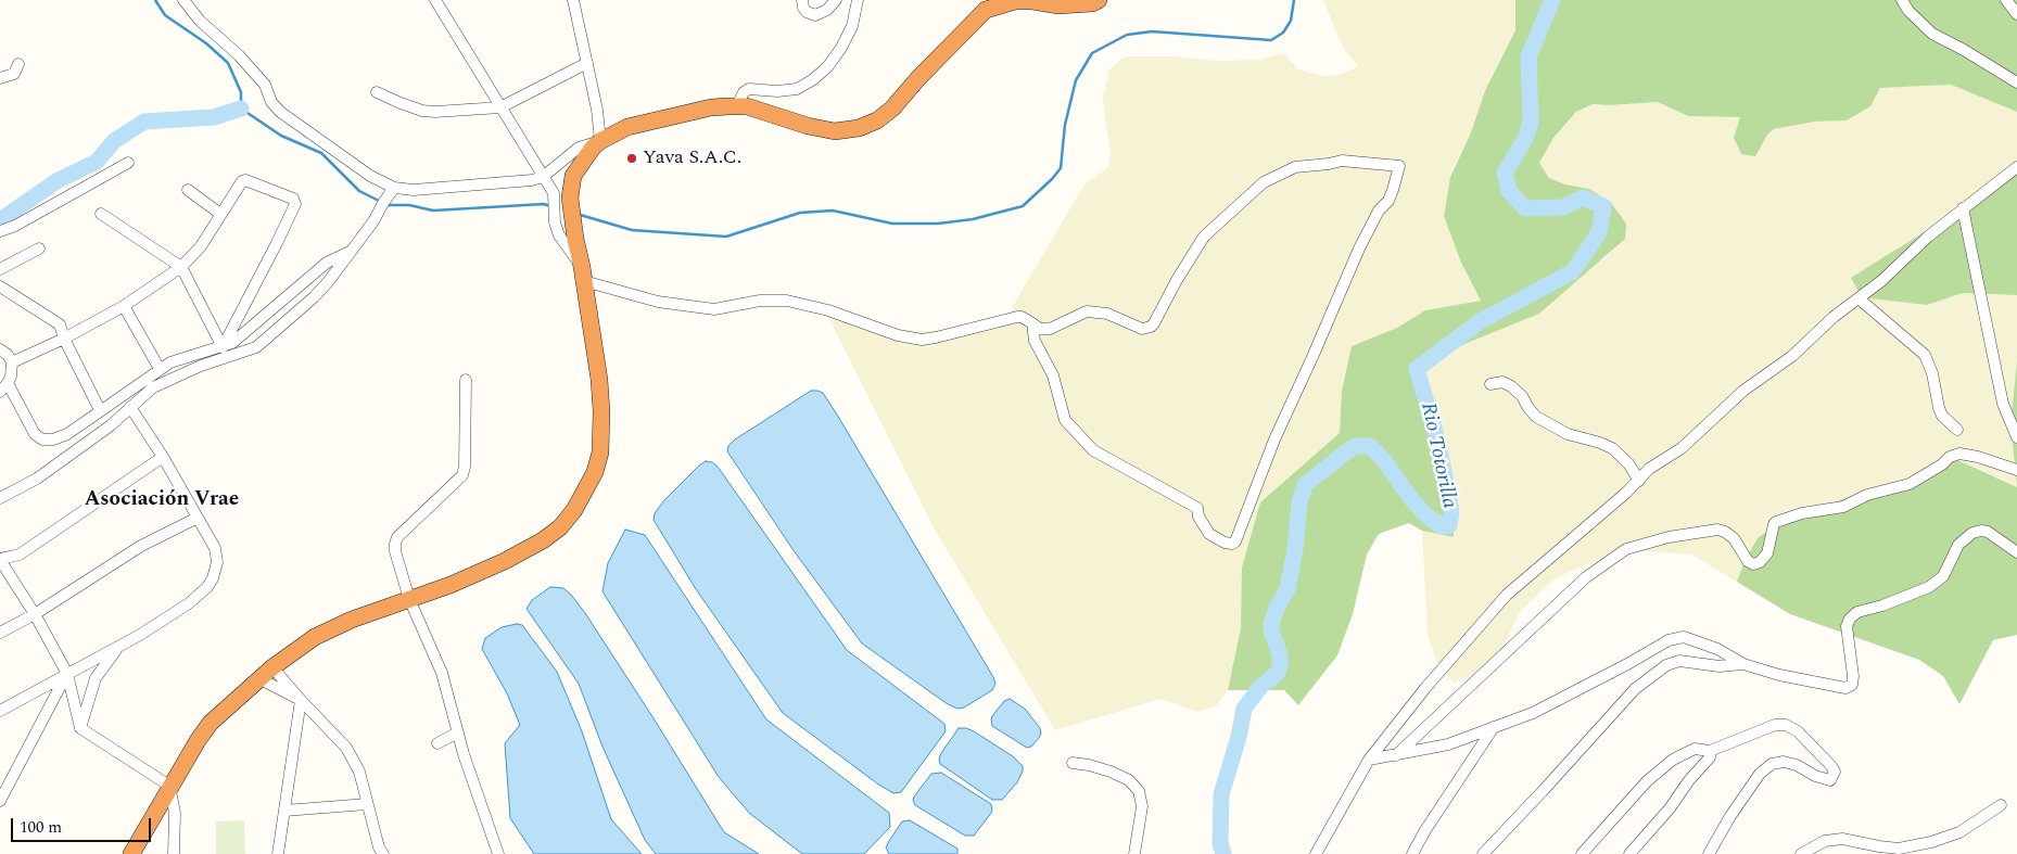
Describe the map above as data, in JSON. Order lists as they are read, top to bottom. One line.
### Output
{"districts":["Asociación Vrae"],"water":["Rio Totorilla"],"places":["Yava S.A.C."],"scale_bar":"100 m"}
